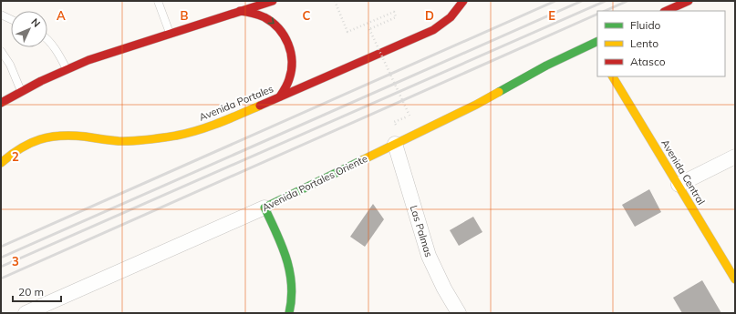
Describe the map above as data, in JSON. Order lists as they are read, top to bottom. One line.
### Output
{"streets":{"street":["Avenida Portales","Avenida Central","Avenida Portales Oriente","Las Palmas"]},"crossings":[["Avenida Portales Oriente","Las Palmas"]],"legend":["Fluido","Lento","Atasco"],"scale_bar":"20 m","north":"top right","grid":{"columns":["A","B","C","D","E"],"rows":["2","3"]}}
